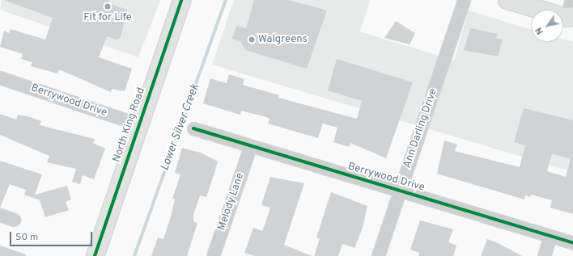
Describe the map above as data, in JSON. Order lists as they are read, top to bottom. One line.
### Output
{"streets":{"main road":["North King Road"],"street":["Berrywood Drive","Ann Darling Drive","Melody Lane"]},"crossings":[["Berrywood Drive","North King Road"],["Berrywood Drive","Ann Darling Drive"],["Berrywood Drive","Melody Lane"]],"water":["Lower Silver Creek"],"places":["Fit for Life","Walgreens"],"scale_bar":"50 m","north":"bottom left"}
